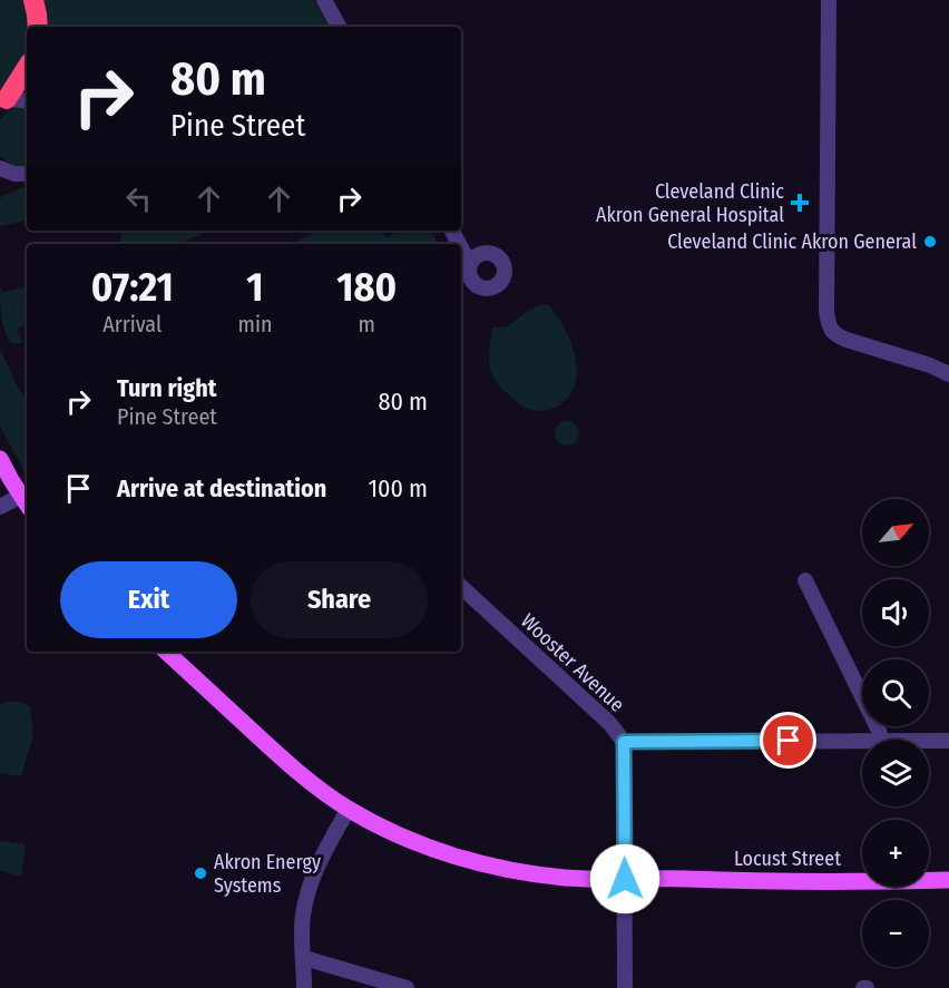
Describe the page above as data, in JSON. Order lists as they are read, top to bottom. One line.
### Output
{"streets":{"main road":["Locust Street"],"street":["Wooster Avenue"]},"crossings":[["Wooster Avenue","Locust Street"]],"places":{"health":["Cleveland Clinic Akron General Hospital"],"other":["Cleveland Clinic Akron General","Akron Energy Systems"]},"north":"top right","page":{"turn":["80 m","Pine Street"],"eta":["07:21","Arrival","1","min","180","m"],"list":[{"name":"Turn right","note":"Pine Street","value":"80 m"},{"name":"Arrive at destination","value":"100 m"}],"map_buttons":["+","−"],"buttons":["Exit","Share"]}}
